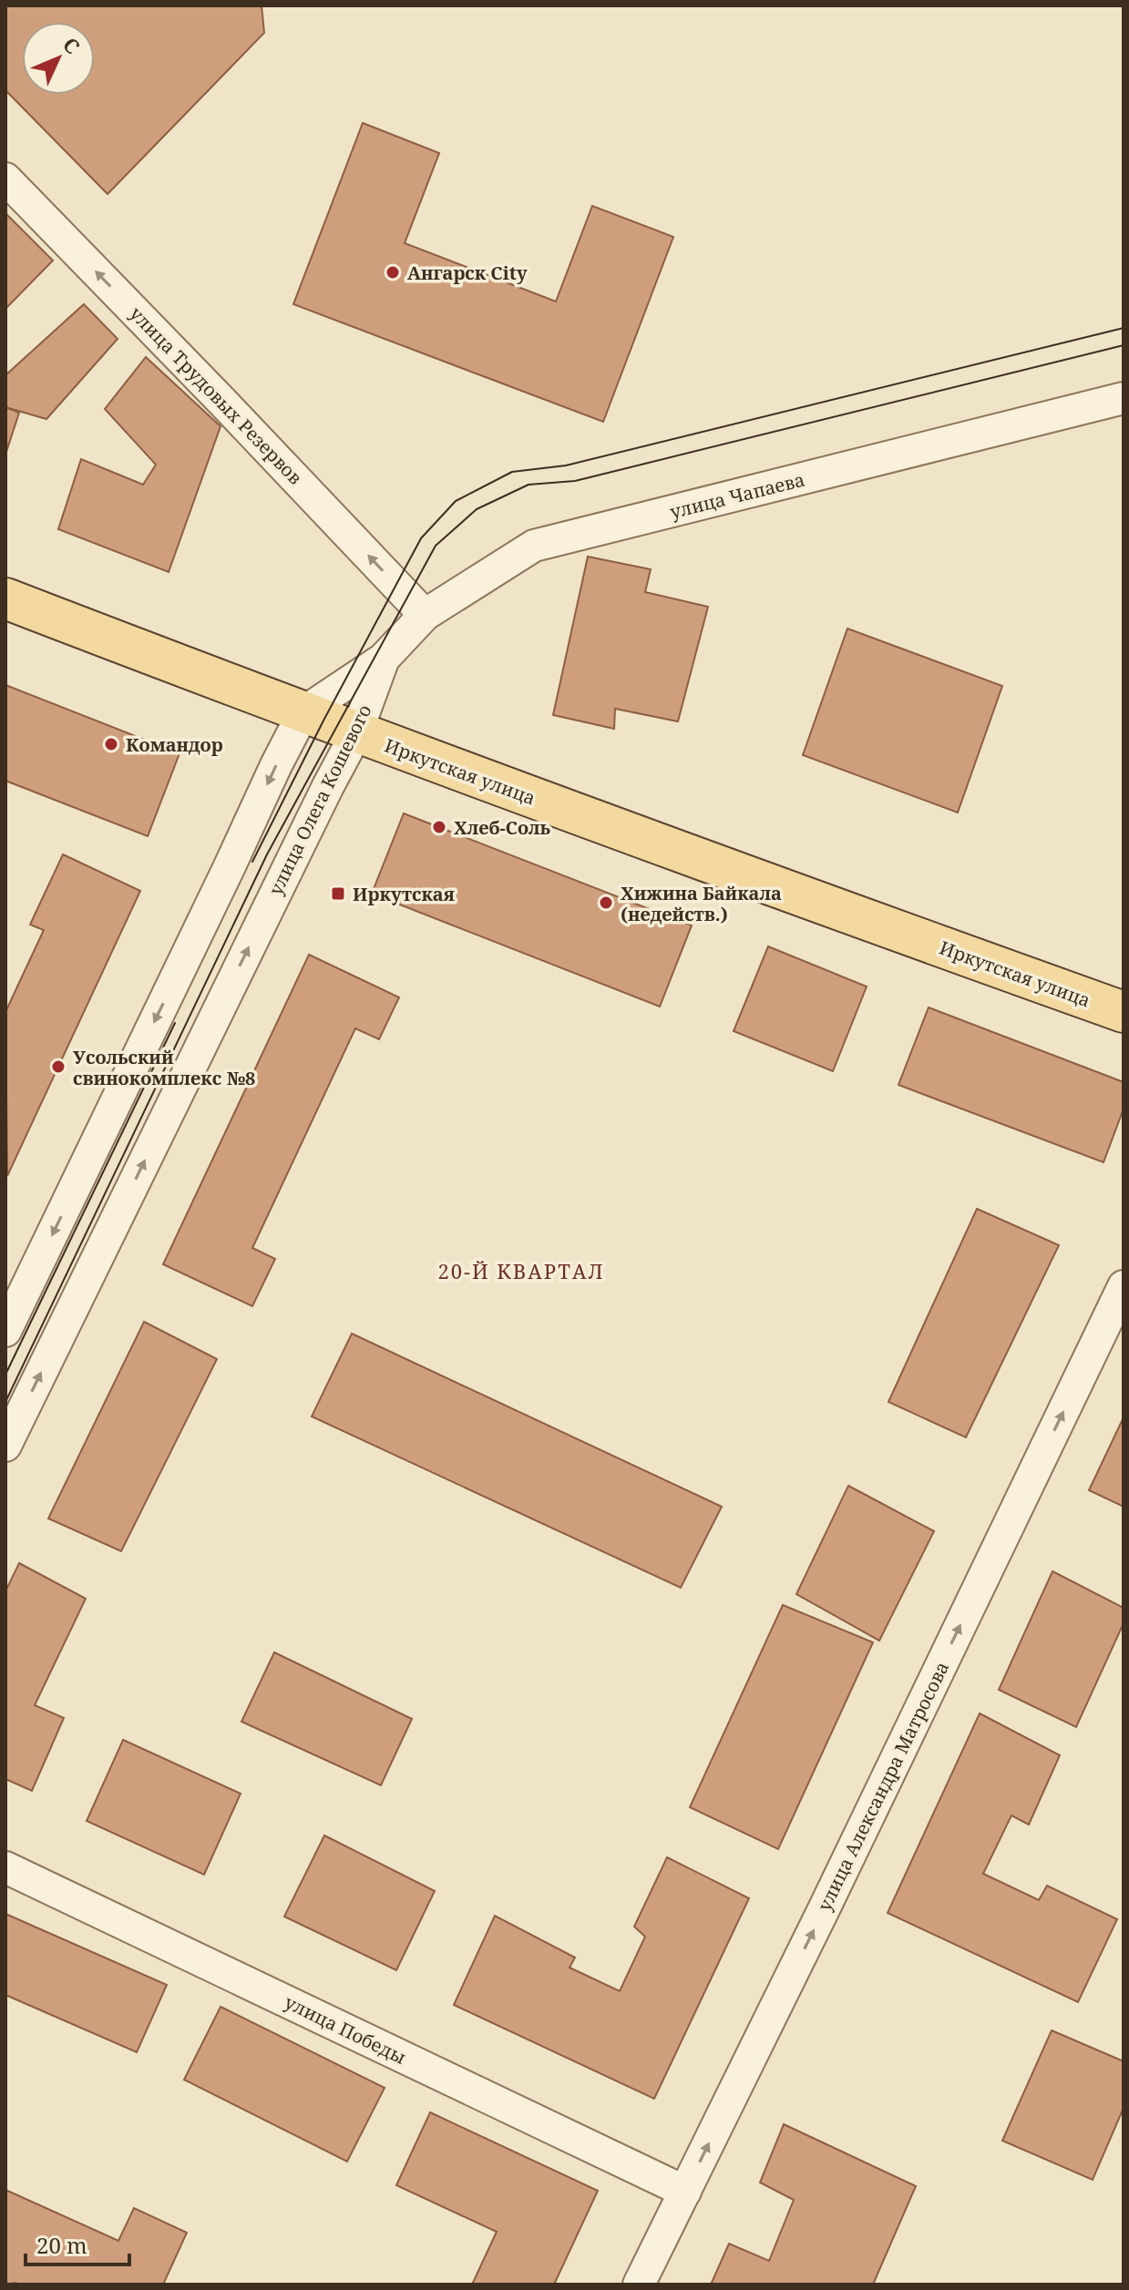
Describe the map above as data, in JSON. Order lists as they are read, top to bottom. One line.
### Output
{"streets":{"main road":["Иркутская улица"],"street":["улица Трудовых Резервов","улица Чапаева","улица Олега Кошевого","улица Александра Матросова","улица Победы"]},"crossings":[["улица Трудовых Резервов","улица Чапаева"],["улица Чапаева","улица Олега Кошевого"],["Иркутская улица","улица Олега Кошевого"],["улица Александра Матросова","улица Победы"]],"one_way":["улица Трудовых Резервов","улица Александра Матросова"],"districts":["20-Й КВАРТАЛ"],"places":{"other":["Ангарск City","Командор","Хлеб-Соль","Хижина Байкала (недейств.)","Усольский свинокомплекс №8"],"transit":["Иркутская"]},"scale_bar":"20 m","north":"top right"}
